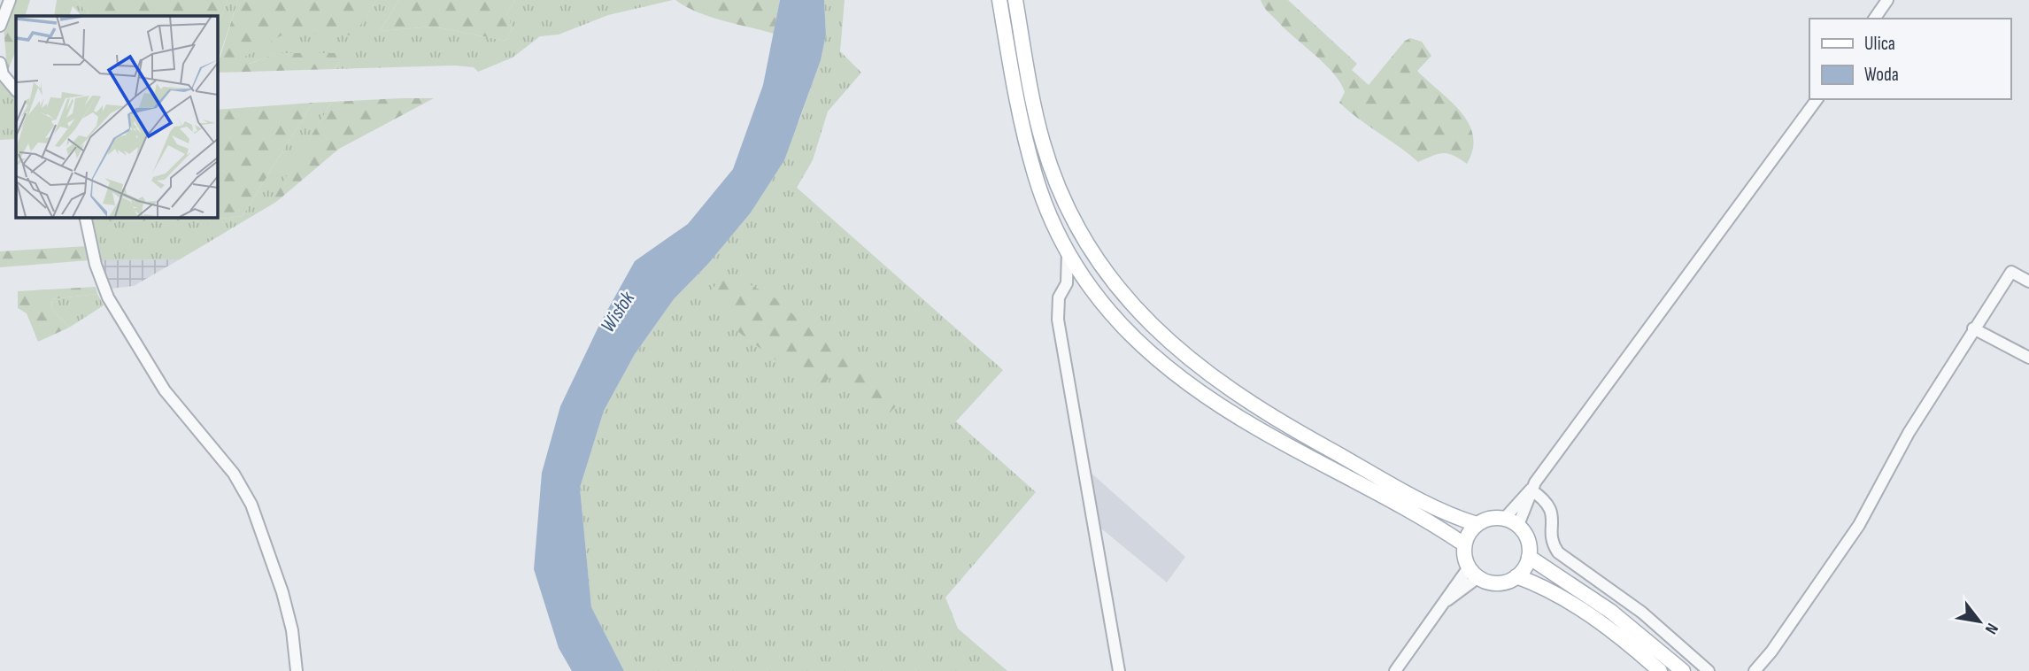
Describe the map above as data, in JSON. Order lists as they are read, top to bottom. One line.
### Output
{"water":["Wisłok"],"legend":["Ulica","Woda"],"north":"bottom right"}
